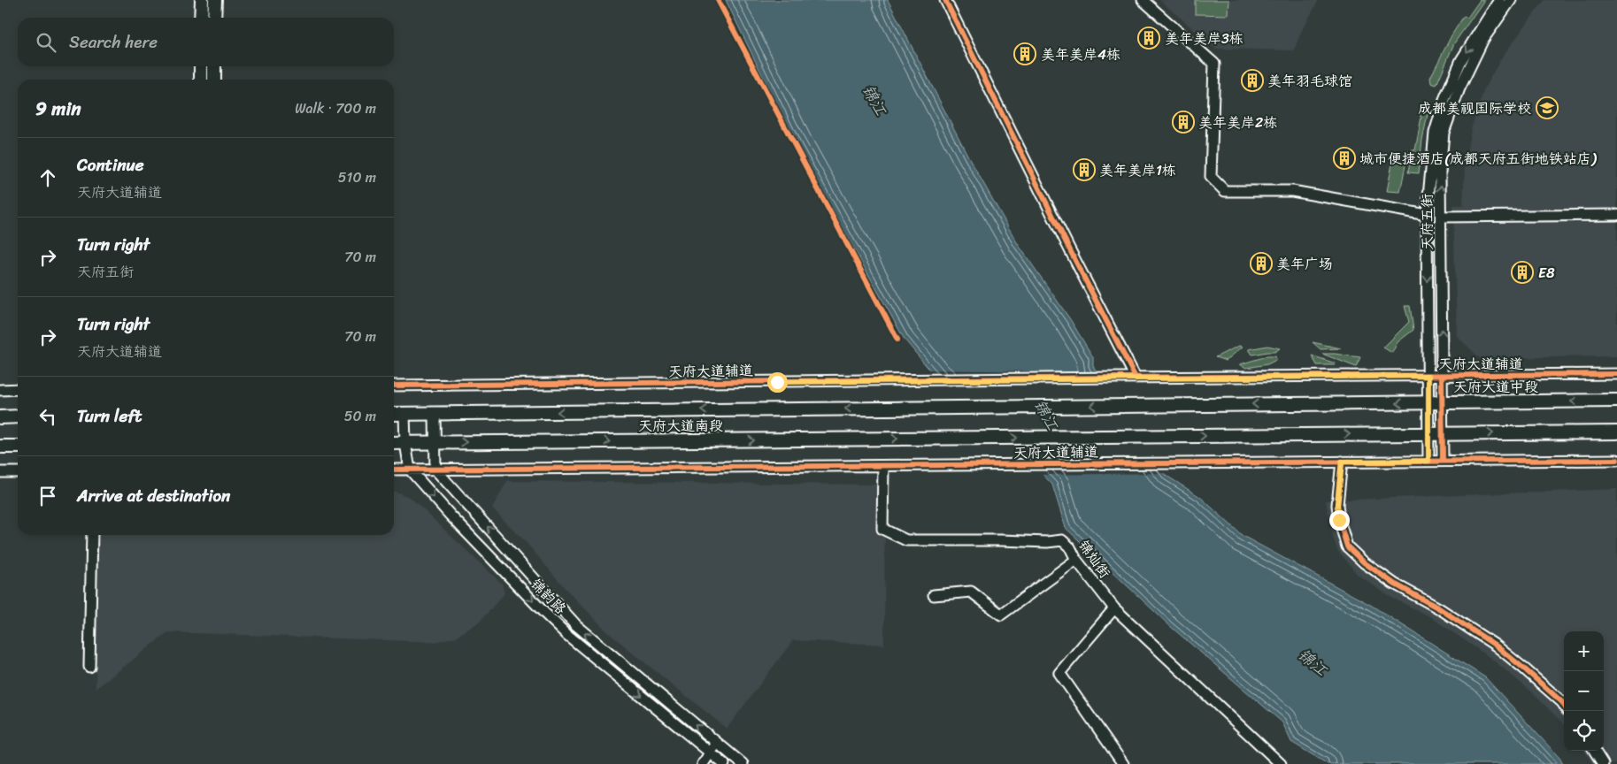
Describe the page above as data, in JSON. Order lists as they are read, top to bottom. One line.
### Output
{"streets":{"main road":["天府大道中段","天府大道南段"],"street":["天府五街","天府大道辅道","锦灿街","锦韵路"]},"crossings":[["天府五街","天府大道辅道"],["天府五街","天府大道中段"],["天府五街","天府大道南段"],["天府大道辅道","锦灿街"],["天府大道辅道","锦韵路"],["天府大道中段","天府大道南段"]],"water":["锦江"],"places":{"building":["美年美岸3栋","美年美岸4栋","美年羽毛球馆","美年美岸2栋","城市便捷酒店(成都天府五街地铁站店)","美年美岸1栋","美年广场","E8"],"school or university":["成都美视国际学校"]},"page":{"search":"Search here","heading":["9 min","Walk · 700 m"],"list":[["Continue","天府大道辅道","510 m"],["Turn right","天府五街","70 m"],["Turn right","天府大道辅道","70 m"],["Turn left","50 m"],"Arrive at destination"],"map_buttons":["+","−"]}}
